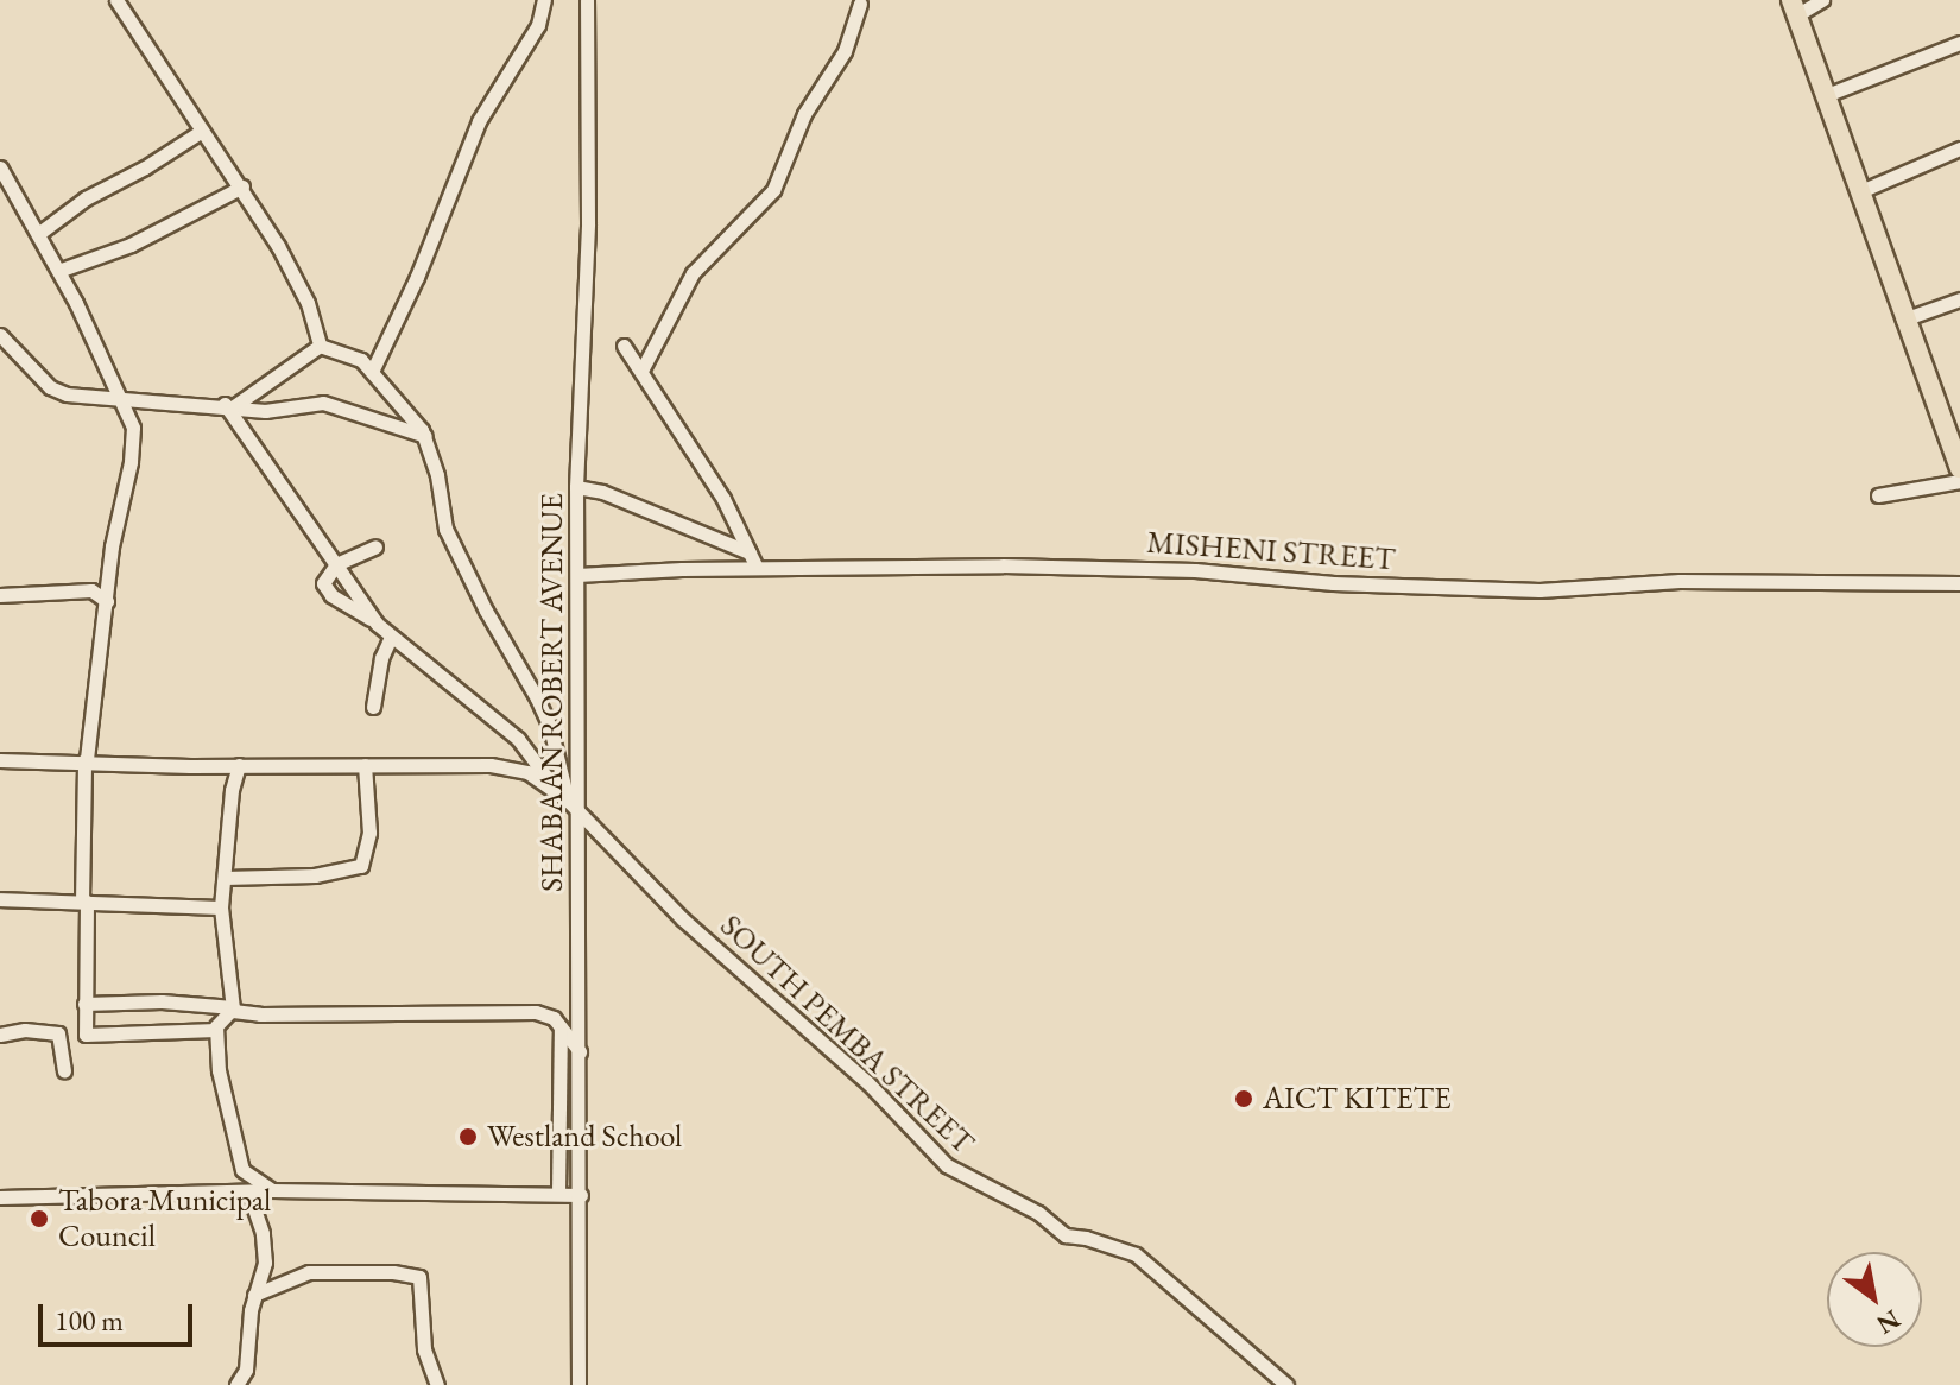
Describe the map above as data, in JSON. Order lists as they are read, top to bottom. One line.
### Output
{"streets":{"street":["MISHENI STREET","SHABAAN ROBERT AVENUE","SOUTH PEMBA STREET"]},"crossings":[["MISHENI STREET","SHABAAN ROBERT AVENUE"],["SHABAAN ROBERT AVENUE","SOUTH PEMBA STREET"]],"places":["AICT KITETE","Westland School","Tabora Municipal Council"],"scale_bar":"100 m","north":"bottom right"}
